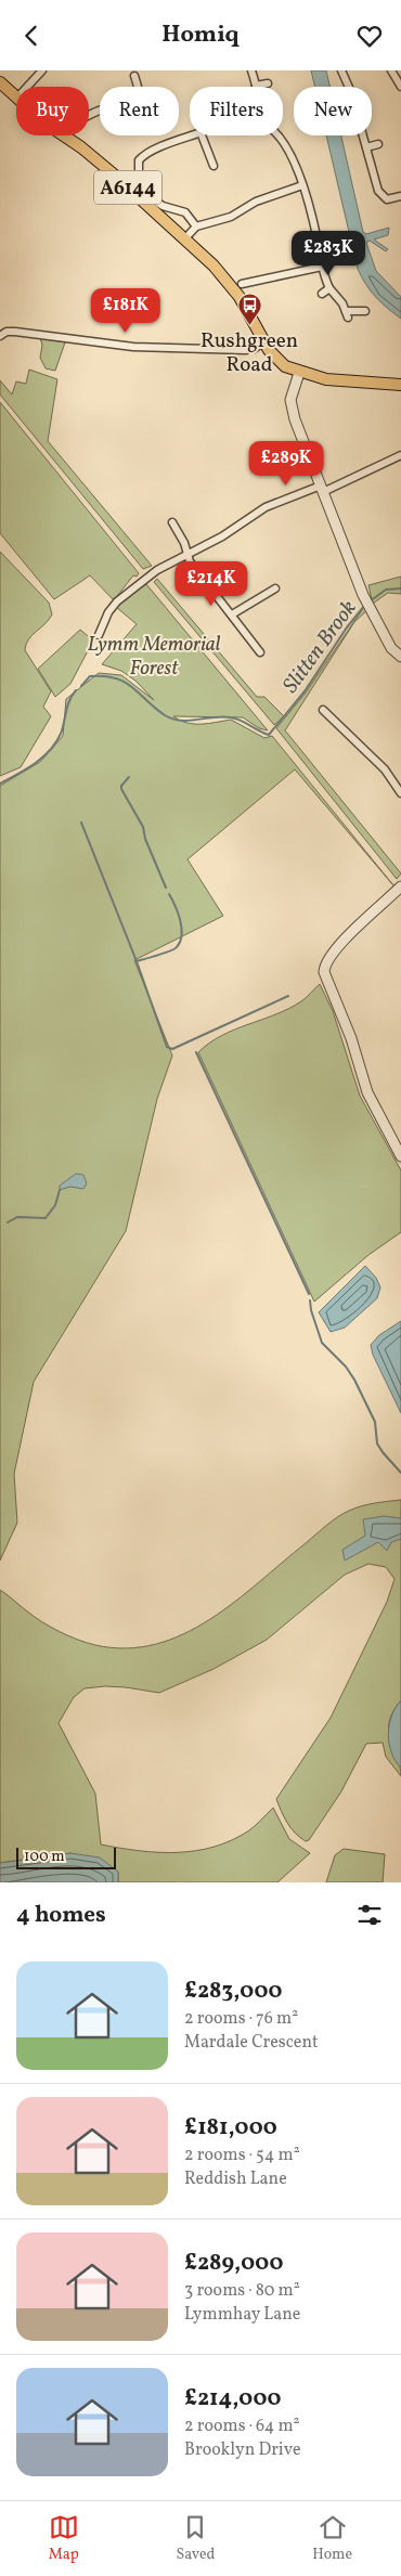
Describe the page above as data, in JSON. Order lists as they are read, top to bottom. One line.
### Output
{"streets":{"main road":["A6144"]},"water":["Slitten Brook"],"parks":["Lymm Memorial Forest"],"places":{"bus stop":["Rushgreen Road"]},"scale_bar":"100 m","page":{"header":"Homiq","chip":["Buy","Rent","Filters","New"],"price":["£283K","£181K","£289K","£214K"],"scale":"100 m","heading":"4 homes","list":[{"name":"£283,000","note":"2 rooms · 76 m² · Mardale Crescent"},{"name":"£181,000","note":"2 rooms · 54 m² · Reddish Lane"},{"name":"£289,000","note":"3 rooms · 80 m² · Lymmhay Lane"},{"name":"£214,000","note":"2 rooms · 64 m² · Brooklyn Drive"}],"tabs":["Map","Saved","Home"]}}
